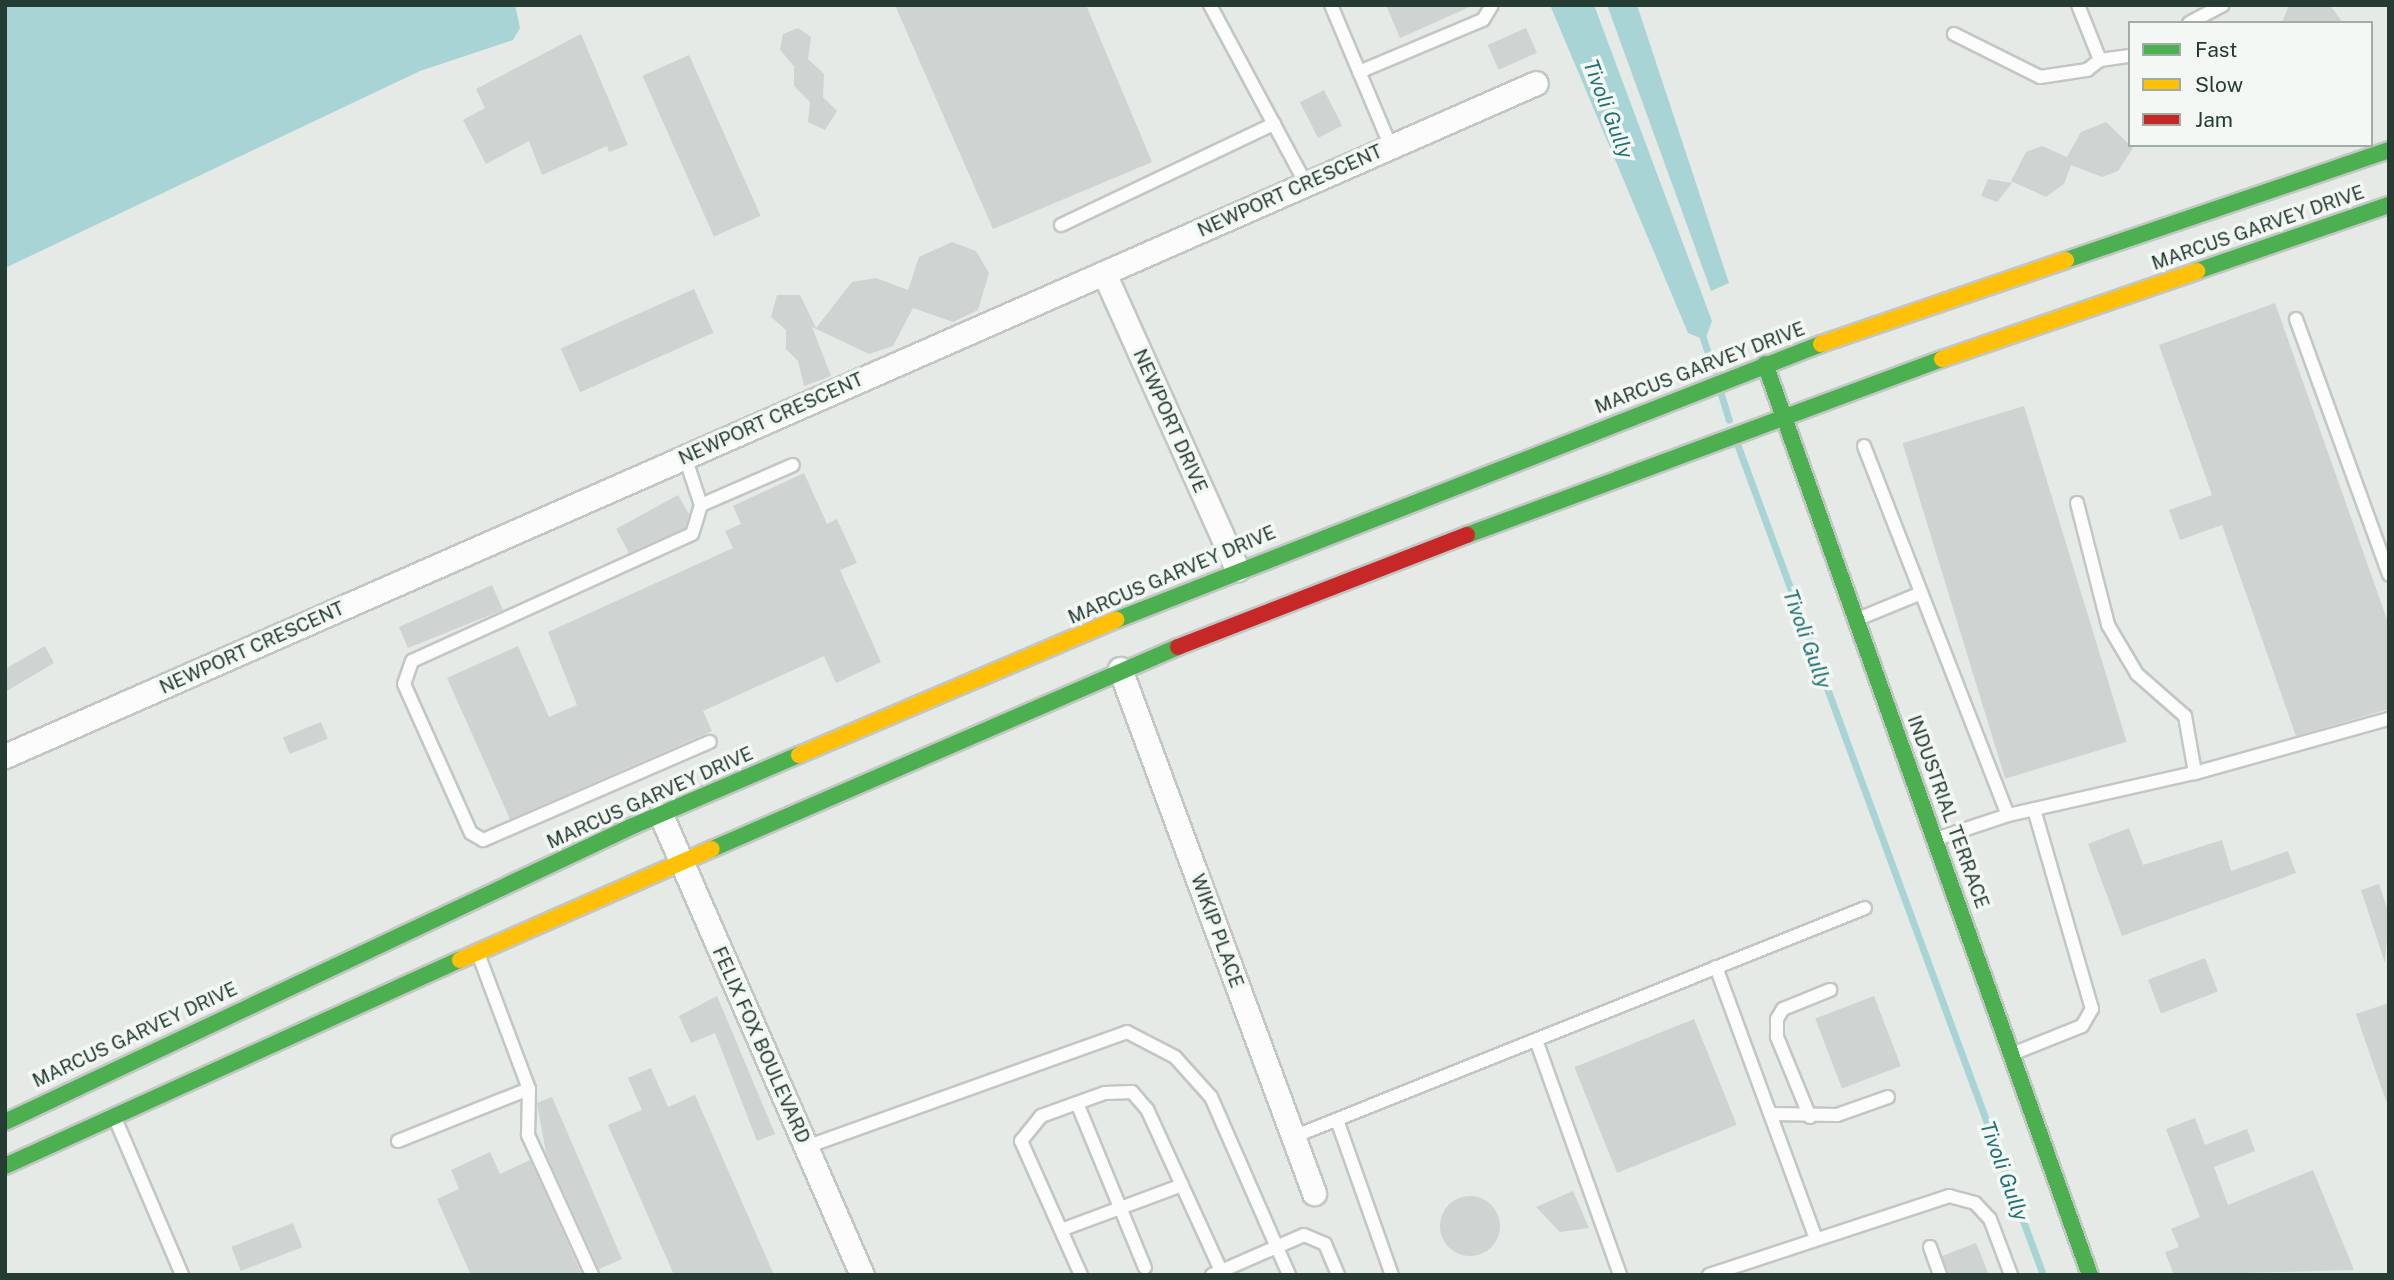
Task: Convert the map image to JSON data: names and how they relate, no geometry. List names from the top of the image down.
{
  "streets": {
    "main road": ["MARCUS GARVEY DRIVE", "INDUSTRIAL TERRACE"],
    "street": [
      "NEWPORT CRESCENT",
      "NEWPORT DRIVE",
      "WIKIP PLACE",
      "FELIX FOX BOULEVARD"
    ]
  },
  "crossings": [
    ["NEWPORT CRESCENT", "NEWPORT DRIVE"],
    ["MARCUS GARVEY DRIVE", "NEWPORT DRIVE"],
    ["MARCUS GARVEY DRIVE", "INDUSTRIAL TERRACE"],
    ["MARCUS GARVEY DRIVE", "WIKIP PLACE"],
    ["MARCUS GARVEY DRIVE", "FELIX FOX BOULEVARD"]
  ],
  "water": ["Tivoli Gully"],
  "legend": ["Fast", "Slow", "Jam"]
}
